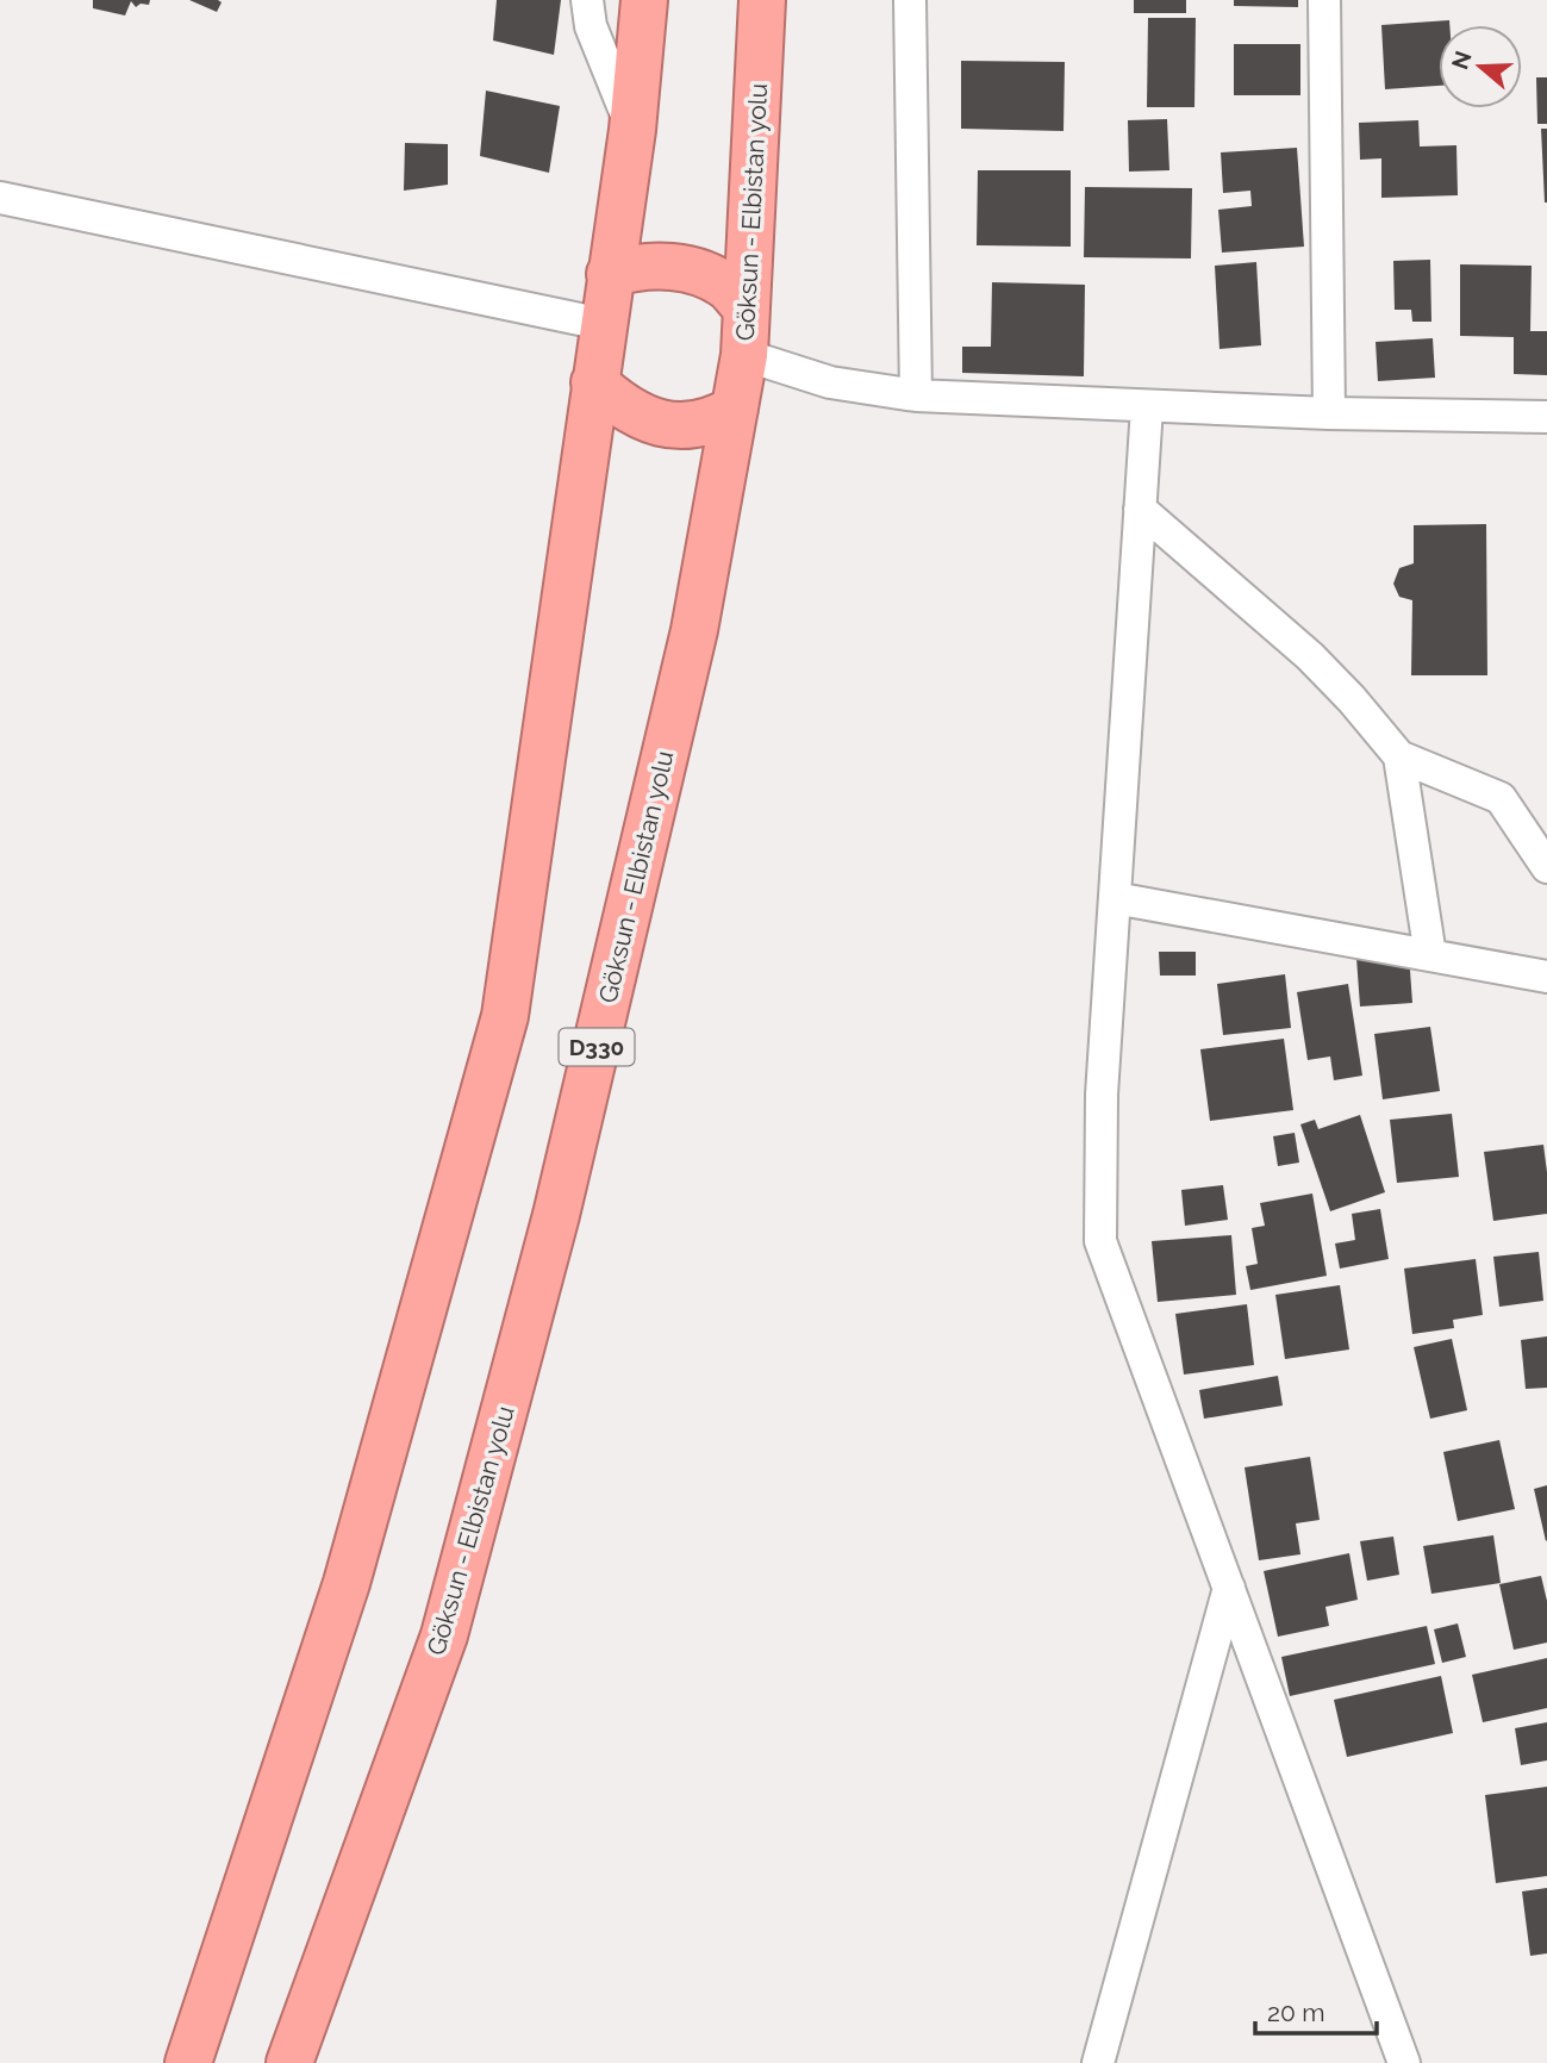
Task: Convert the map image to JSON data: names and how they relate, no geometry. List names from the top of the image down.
{
  "streets": {
    "highway": ["Göksun - Elbistan yolu", "D330"]
  },
  "scale_bar": "20 m",
  "north": "left"
}
